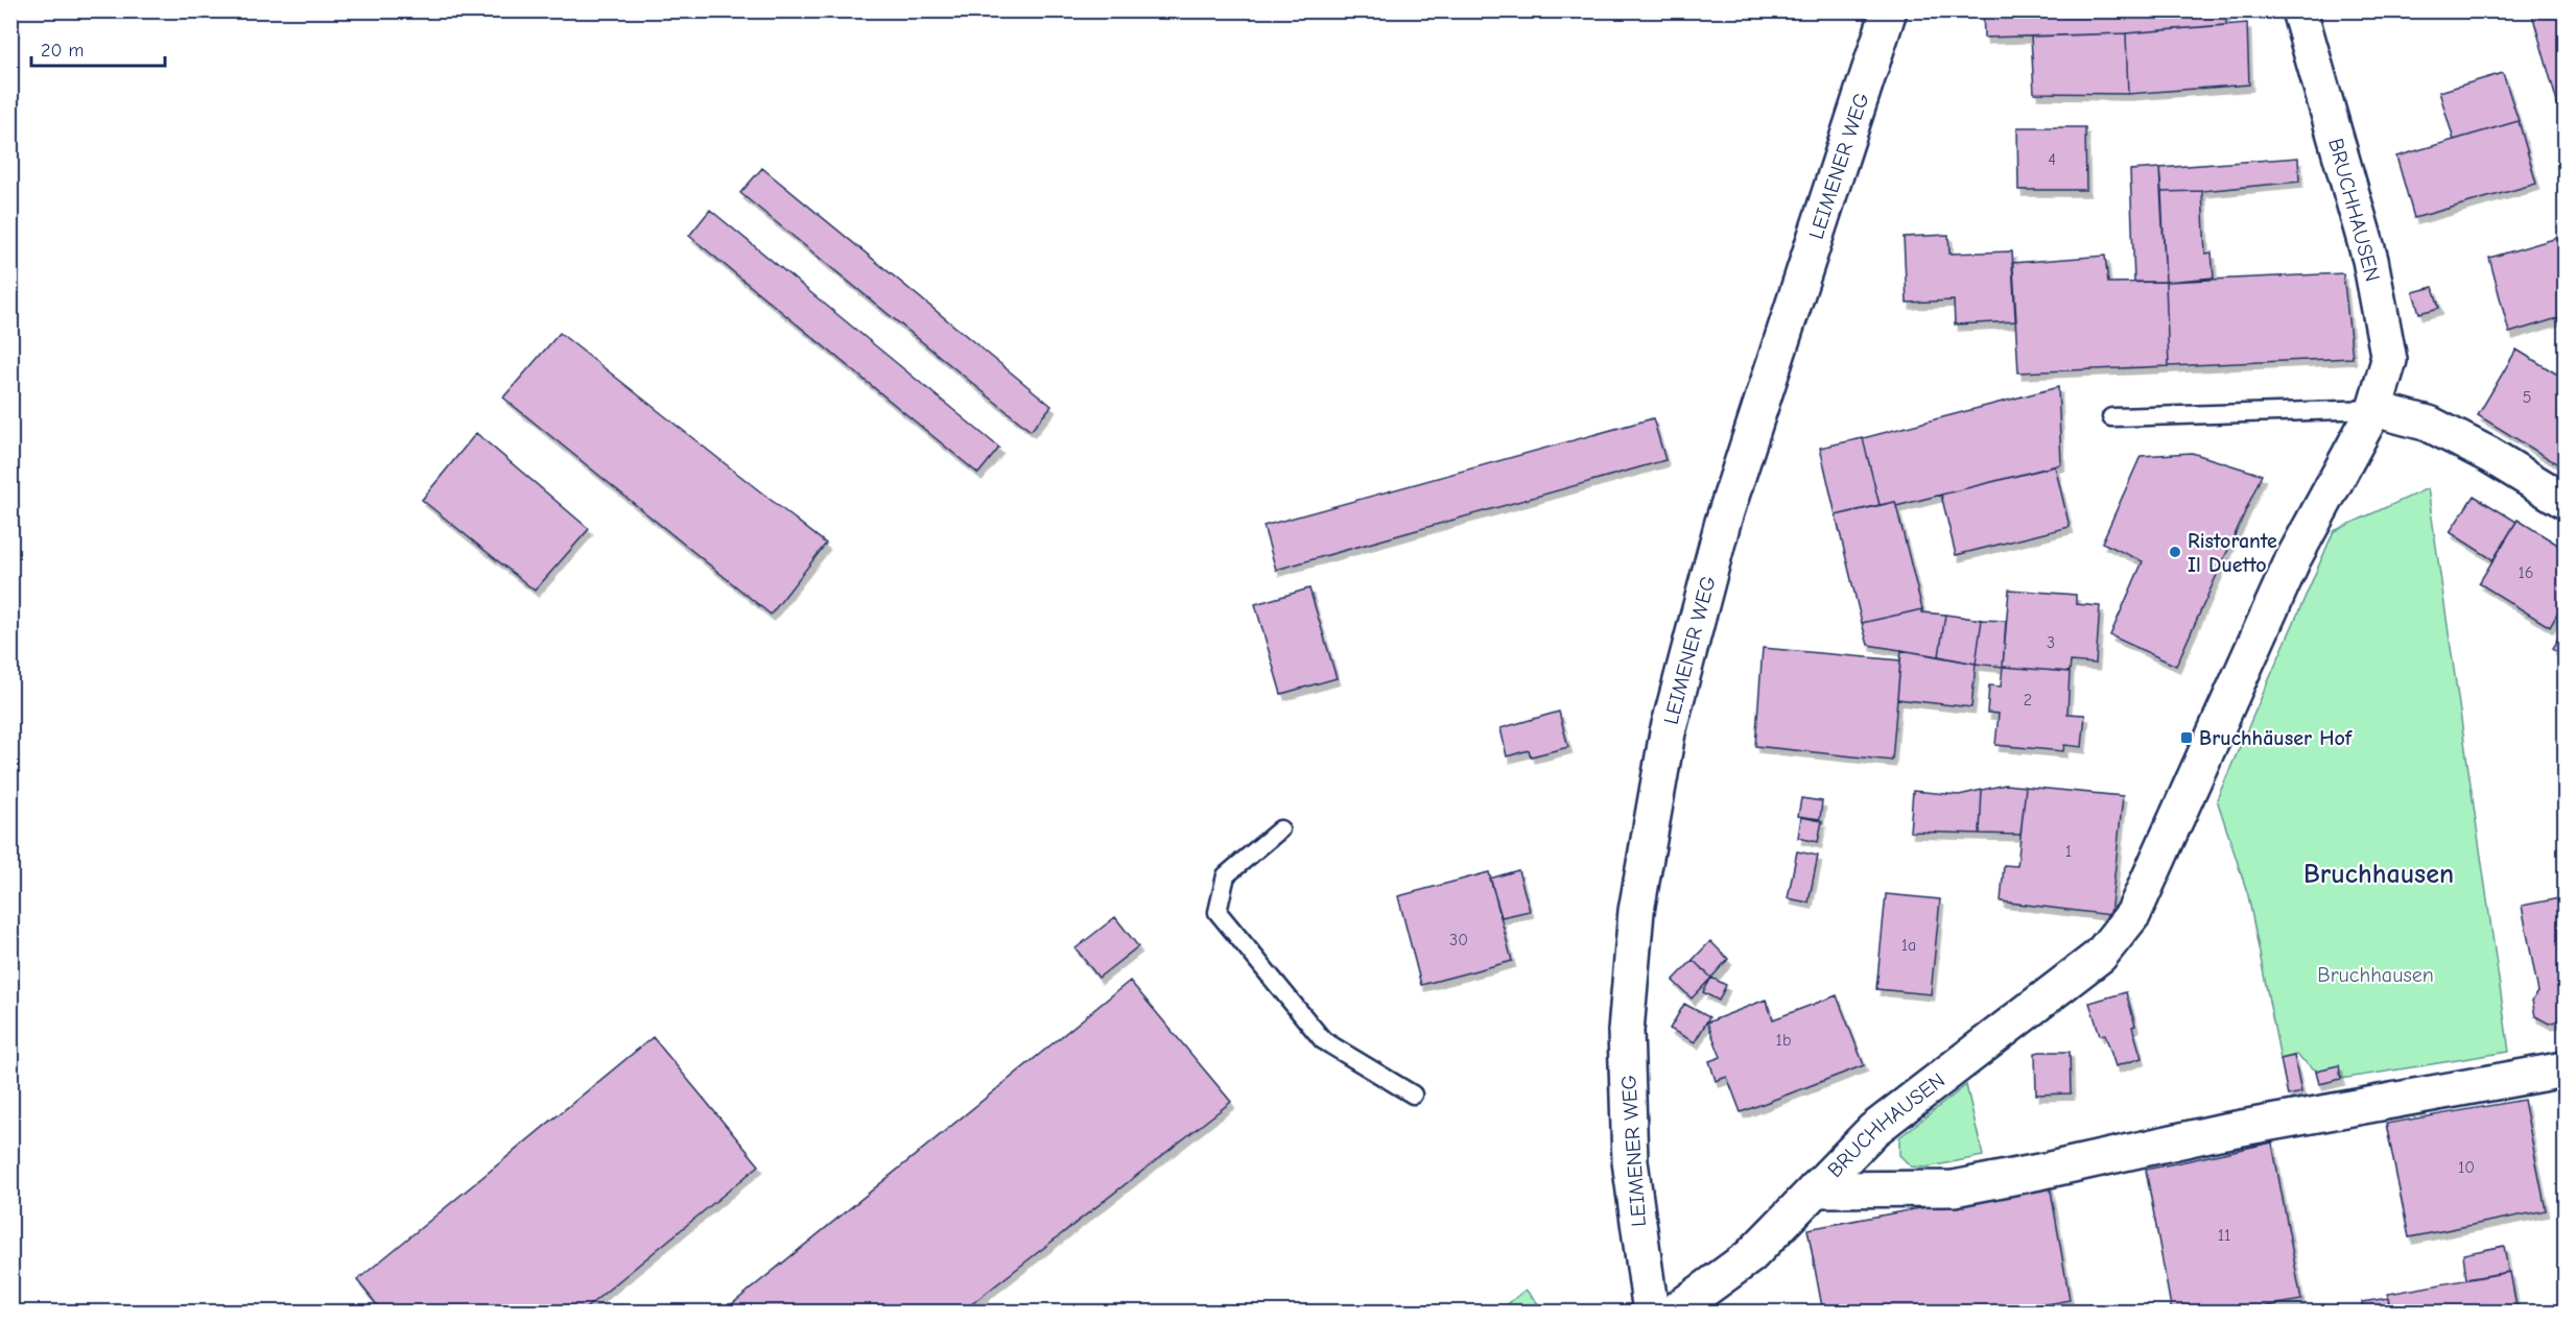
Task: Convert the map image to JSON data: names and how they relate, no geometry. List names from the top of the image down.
{
  "streets": {
    "street": ["LEIMENER WEG", "BRUCHHAUSEN"]
  },
  "districts": ["Bruchhausen"],
  "parks": ["Bruchhausen"],
  "places": {
    "other": ["Ristorante Il Duetto"],
    "transit": ["Bruchhäuser Hof"]
  },
  "house_numbers": [
    "4",
    "5",
    "16",
    "3",
    "2",
    "1",
    "30",
    "1a",
    "1b",
    "10",
    "11"
  ],
  "scale_bar": "20 m"
}
